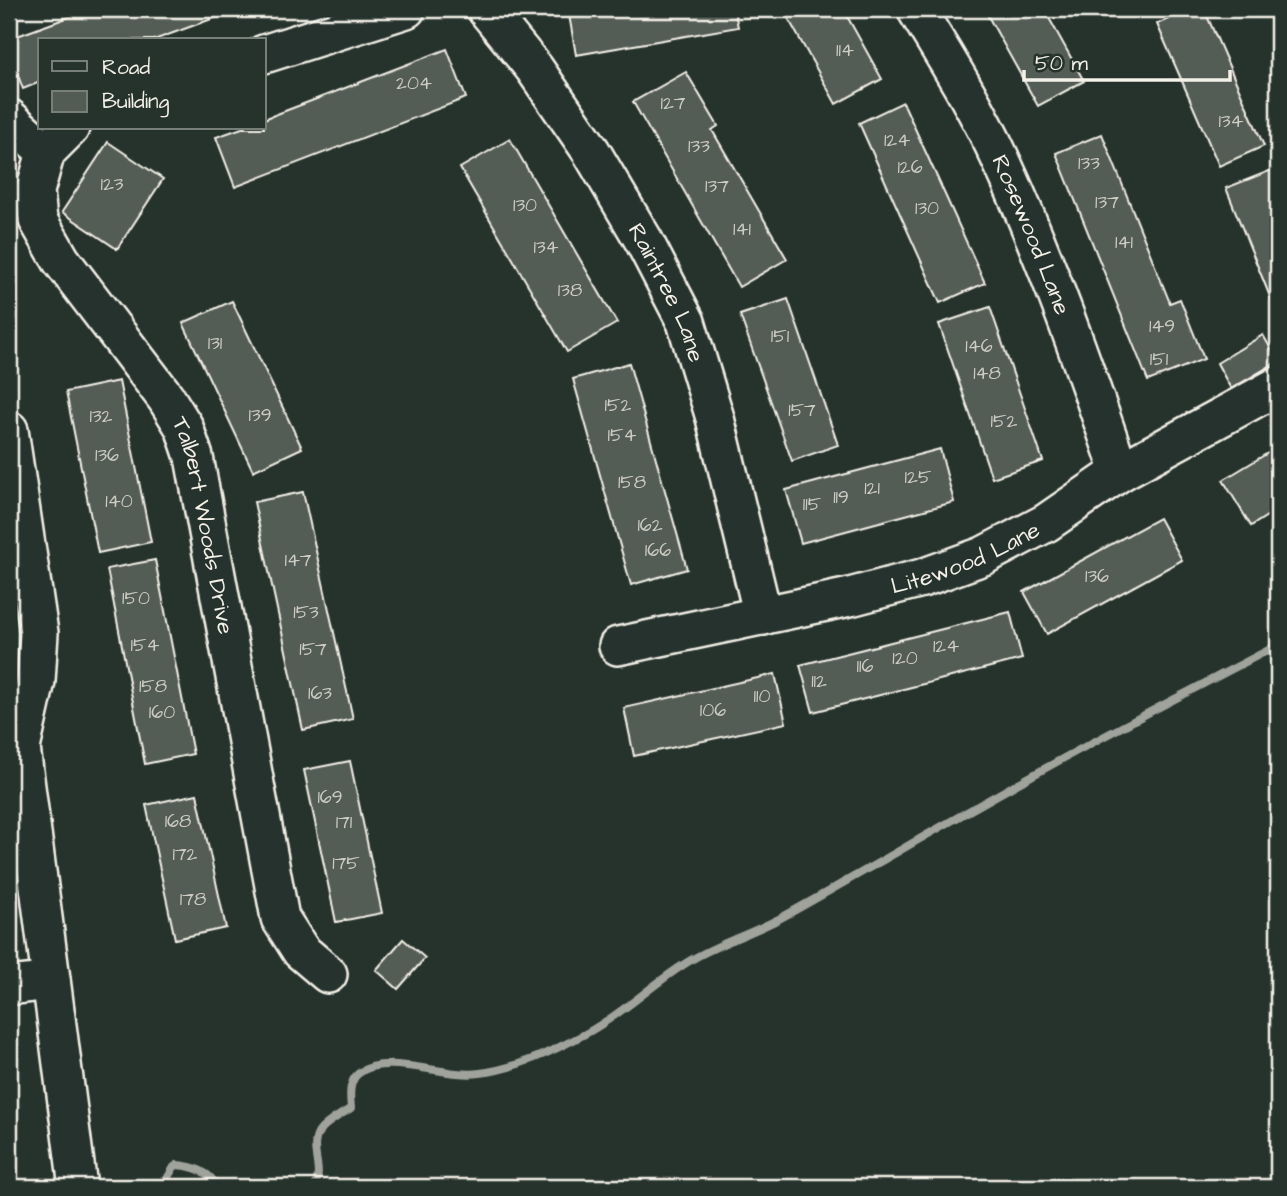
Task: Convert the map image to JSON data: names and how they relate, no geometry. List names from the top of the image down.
{
  "streets": {
    "street": [
      "Rosewood Lane",
      "Raintree Lane",
      "Talbert Woods Drive",
      "Litewood Lane"
    ]
  },
  "crossings": [
    ["Rosewood Lane", "Litewood Lane"],
    ["Raintree Lane", "Litewood Lane"]
  ],
  "house_numbers": [
    "114",
    "204",
    "127",
    "134",
    "124",
    "133",
    "133",
    "126",
    "123",
    "137",
    "137",
    "130",
    "130",
    "141",
    "141",
    "134",
    "138",
    "149",
    "151",
    "131",
    "146",
    "151",
    "148",
    "152",
    "157",
    "139",
    "132",
    "152",
    "154",
    "136",
    "125",
    "158",
    "121",
    "119",
    "140",
    "115",
    "162",
    "166",
    "147",
    "136",
    "150",
    "153",
    "154",
    "124",
    "157",
    "120",
    "116",
    "112",
    "158",
    "163",
    "110",
    "106",
    "160",
    "169",
    "168",
    "171",
    "172",
    "175",
    "178"
  ],
  "legend": ["Road", "Building"],
  "scale_bar": "50 m"
}
